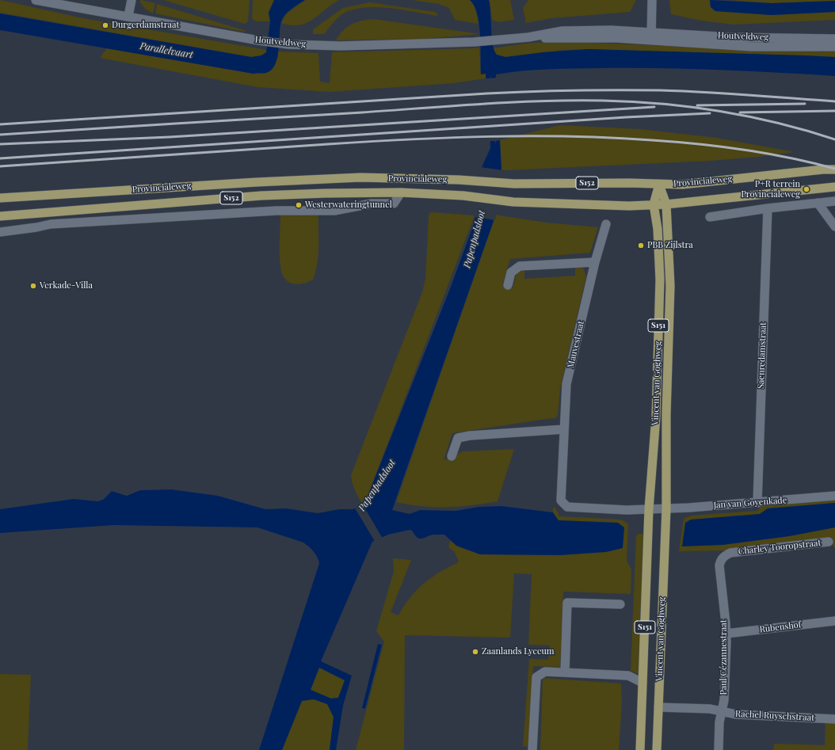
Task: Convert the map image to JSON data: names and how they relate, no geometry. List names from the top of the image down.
{
  "streets": {
    "main road": [
      "Provincialeweg",
      "S152",
      "S151",
      "Vincent van Goghweg"
    ],
    "street": [
      "Houtveldweg",
      "Mauvestraat",
      "Saenredamstraat",
      "Jan van Goyenkade",
      "Charley Tooropstraat",
      "Rubenshof",
      "Paul Cézannestraat",
      "Rachel Ruyschstraat"
    ]
  },
  "crossings": [
    ["Provincialeweg", "Vincent van Goghweg"],
    ["Mauvestraat", "Vincent van Goghweg"],
    ["Saenredamstraat", "Jan van Goyenkade"],
    ["Vincent van Goghweg", "Jan van Goyenkade"],
    ["Vincent van Goghweg", "Rachel Ruyschstraat"],
    ["Charley Tooropstraat", "Paul Cézannestraat"],
    ["Rubenshof", "Paul Cézannestraat"],
    ["Paul Cézannestraat", "Rachel Ruyschstraat"]
  ],
  "water": ["Parallelvaart", "Papenpadsloot"],
  "places": [
    "Durgerdamstraat",
    "P+R terrein Provincialeweg",
    "Westerwateringtunnel",
    "PBB Zijlstra",
    "Verkade-Villa",
    "Zaanlands Lyceum"
  ]
}
